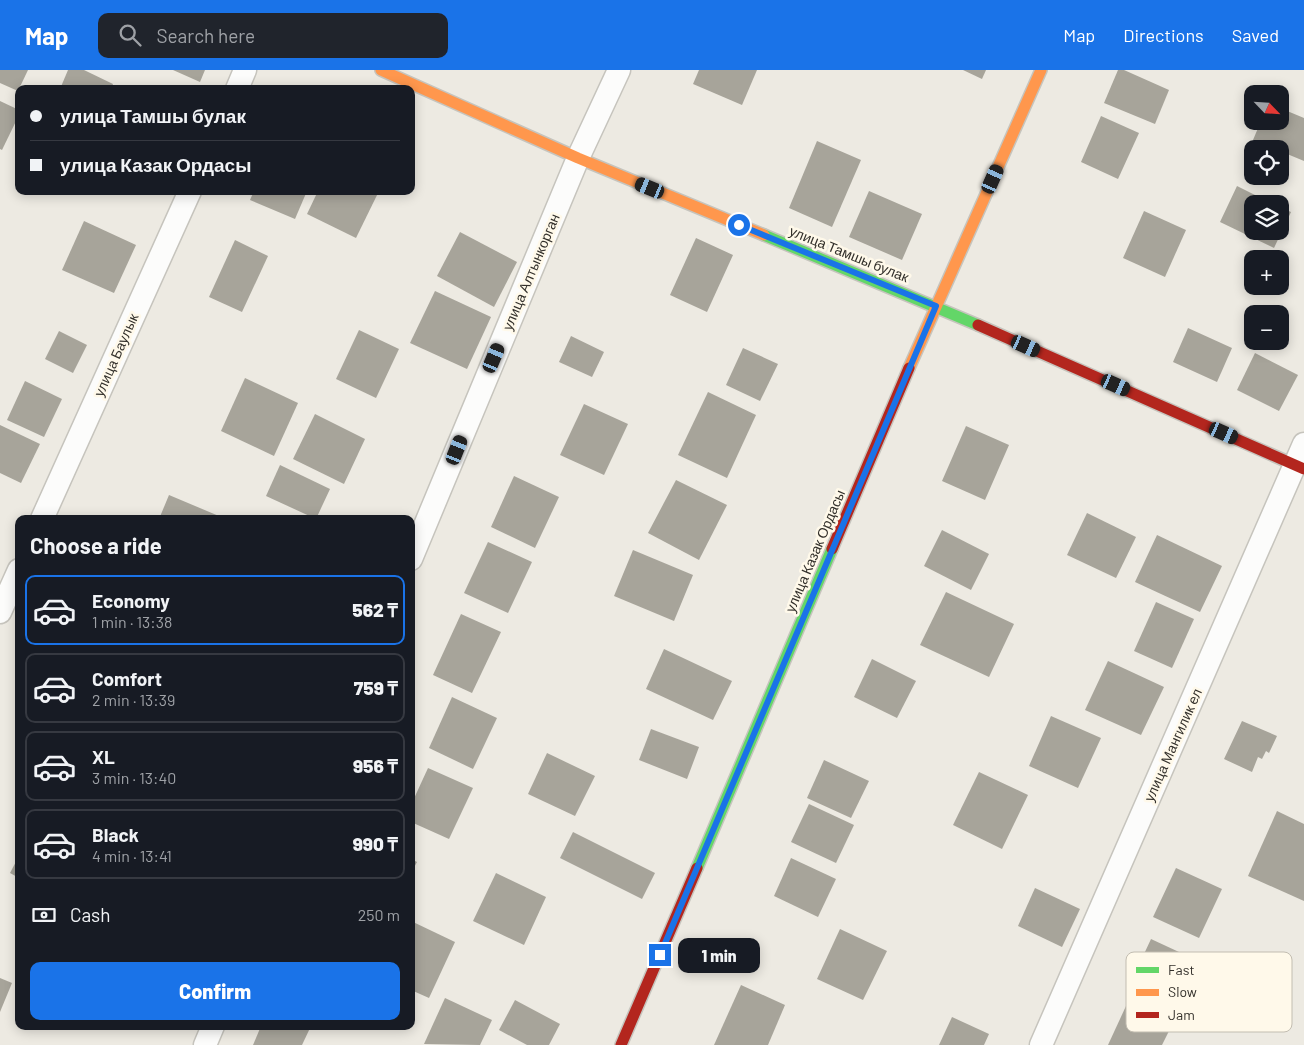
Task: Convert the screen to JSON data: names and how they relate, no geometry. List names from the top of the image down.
{
  "streets": {
    "street": [
      "улица Тамшы булак",
      "улица Алтынкорган",
      "улица Баулык",
      "улица Казак Ордасы",
      "улица Мангилик ел"
    ]
  },
  "crossings": [
    ["улица Тамшы булак", "улица Алтынкорган"],
    ["улица Тамшы булак", "улица Казак Ордасы"],
    ["улица Тамшы булак", "улица Мангилик ел"]
  ],
  "legend": ["Fast", "Slow", "Jam"],
  "north": "bottom right",
  "page": {
    "header": "Map",
    "search": "Search here",
    "nav": ["Map", "Directions", "Saved"],
    "map_buttons": ["+", "−"],
    "banner": ["улица Тамшы булак", "улица Казак Ордасы"],
    "heading": "Choose a ride",
    "list": [
      {
        "name": "Economy",
        "note": "1 min · 13:38",
        "value": "562 ₸"
      },
      {
        "name": "Comfort",
        "note": "2 min · 13:39",
        "value": "759 ₸"
      },
      {
        "name": "XL",
        "note": "3 min · 13:40",
        "value": "956 ₸"
      },
      {
        "name": "Black",
        "note": "4 min · 13:41",
        "value": "990 ₸"
      }
    ],
    "pay": ["Cash", "250 m"],
    "bubble": "1 min",
    "buttons": "Confirm"
  }
}
